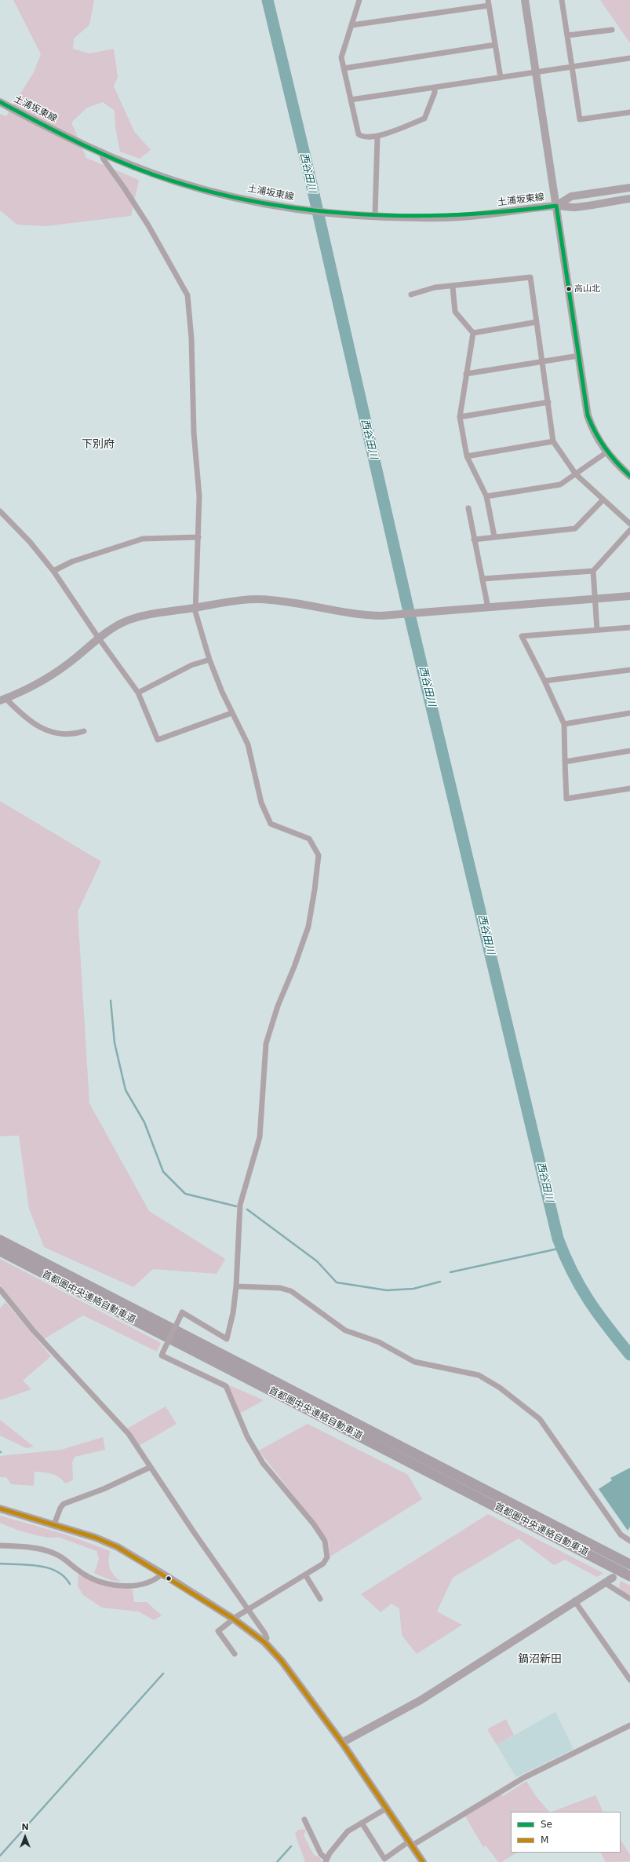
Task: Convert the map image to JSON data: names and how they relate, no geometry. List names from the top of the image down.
{
  "streets": {
    "highway": ["首都圏中央連絡自動車道"],
    "street": ["土浦坂東線"]
  },
  "districts": ["下別府", "鍋沼新田"],
  "water": ["西谷田川"],
  "places": ["高山北"],
  "lines": ["transit line Se", "transit line M"],
  "legend": ["Se", "M"],
  "north": "top"
}
